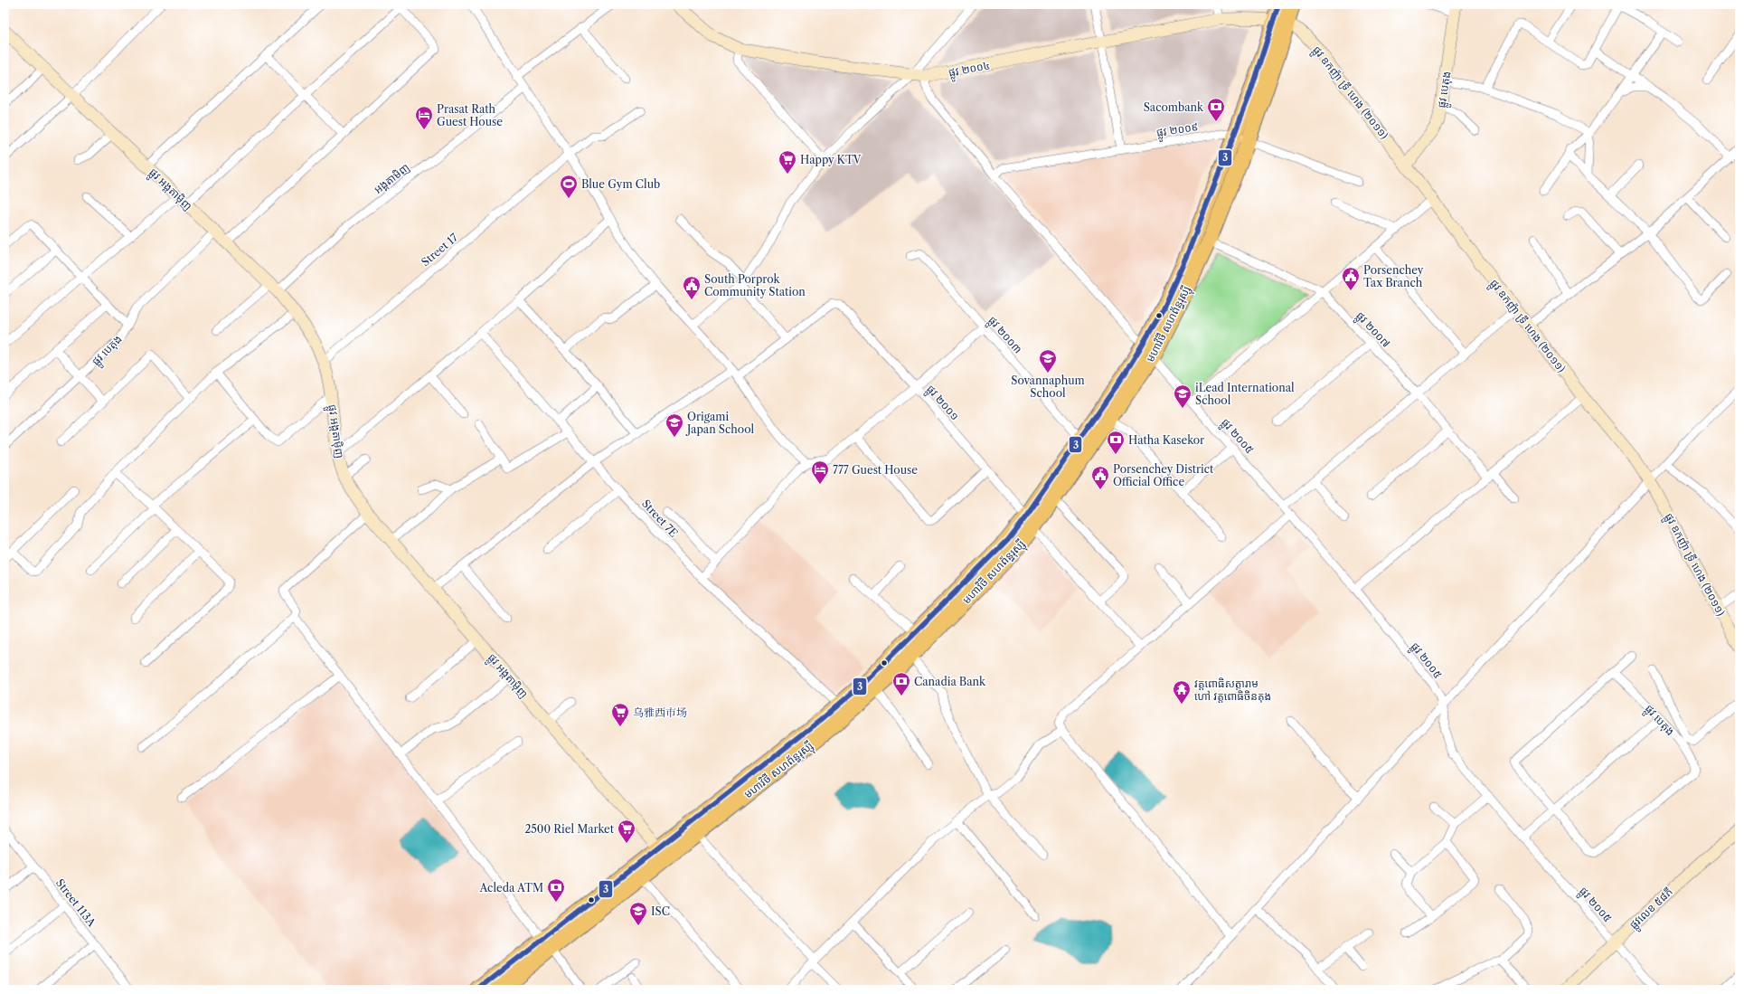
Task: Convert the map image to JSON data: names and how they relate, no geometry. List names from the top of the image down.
{
  "streets": {
    "highway": ["មហាវិថី សហព័ន្ធរុស្ស៊ី"],
    "street": [
      "ផ្លូវ ២០០៤",
      "ផ្លូវ បេតុង",
      "ផ្លូវ ឧកញ៉ា ទ្រី ហេង (២០១១)",
      "ផ្លូវ ២០០៩",
      "អង្គតាមិញ",
      "ផ្លូវ អង្តតាម៉ិញ",
      "Street 17",
      "ផ្លូវ ២០០៧",
      "ផ្លូវ ២០០៣",
      "ផ្លូវ ២០០១",
      "ផ្លូវ ២០០៥",
      "Street 7E",
      "Street 113A",
      "ផ្លូវលេខ ៥៨ភី"
    ]
  },
  "crossings": [
    ["ផ្លូវ ២០០៤", "ផ្លូវ ឧកញ៉ា ទ្រី ហេង (២០១១)"],
    ["ផ្លូវ ២០០៤", "មហាវិថី សហព័ន្ធរុស្ស៊ី"],
    ["ផ្លូវ បេតុង", "ផ្លូវ ឧកញ៉ា ទ្រី ហេង (២០១១)"],
    ["ផ្លូវ បេតុង", "ផ្លូវ អង្តតាម៉ិញ"],
    ["ផ្លូវ ឧកញ៉ា ទ្រី ហេង (២០១១)", "មហាវិថី សហព័ន្ធរុស្ស៊ី"],
    ["ផ្លូវ ២០០៩", "មហាវិថី សហព័ន្ធរុស្ស៊ី"],
    ["អង្គតាមិញ", "ផ្លូវ អង្តតាម៉ិញ"],
    ["ផ្លូវ អង្តតាម៉ិញ", "Street 17"],
    ["ផ្លូវ អង្តតាម៉ិញ", "មហាវិថី សហព័ន្ធរុស្ស៊ី"],
    ["មហាវិថី សហព័ន្ធរុស្ស៊ី", "ផ្លូវ ២០០៧"],
    ["មហាវិថី សហព័ន្ធរុស្ស៊ី", "ផ្លូវ ២០០៣"],
    ["មហាវិថី សហព័ន្ធរុស្ស៊ី", "ផ្លូវ ២០០១"],
    ["មហាវិថី សហព័ន្ធរុស្ស៊ី", "ផ្លូវ ២០០៥"],
    ["មហាវិថី សហព័ន្ធរុស្ស៊ី", "Street 7E"],
    ["ផ្លូវ ២០០៥", "ផ្លូវលេខ ៥៨ភី"]
  ],
  "places": {
    "bank": [
      "Sacombank",
      "Hatha Kasekor",
      "Canadia Bank",
      "Acleda ATM"
    ],
    "hotel": ["Prasat Rath Guest House", "777 Guest House"],
    "supermarket": ["Happy KTV", "乌雅西市场", "2500 Riel Market"],
    "sports": ["Blue Gym Club"],
    "public building": ["Porsenchey Tax Branch", "South Porprok Community Station", "Porsenchey District Official Office"],
    "school or university": [
      "Sovannaphum School",
      "iLead International School",
      "Origami Japan School",
      "ISC"
    ],
    "temple": ["វត្តពោធិសត្តារាម ហៅ វត្តពោធិចិនតុង"]
  },
  "lines": ["transit line 3"]
}
